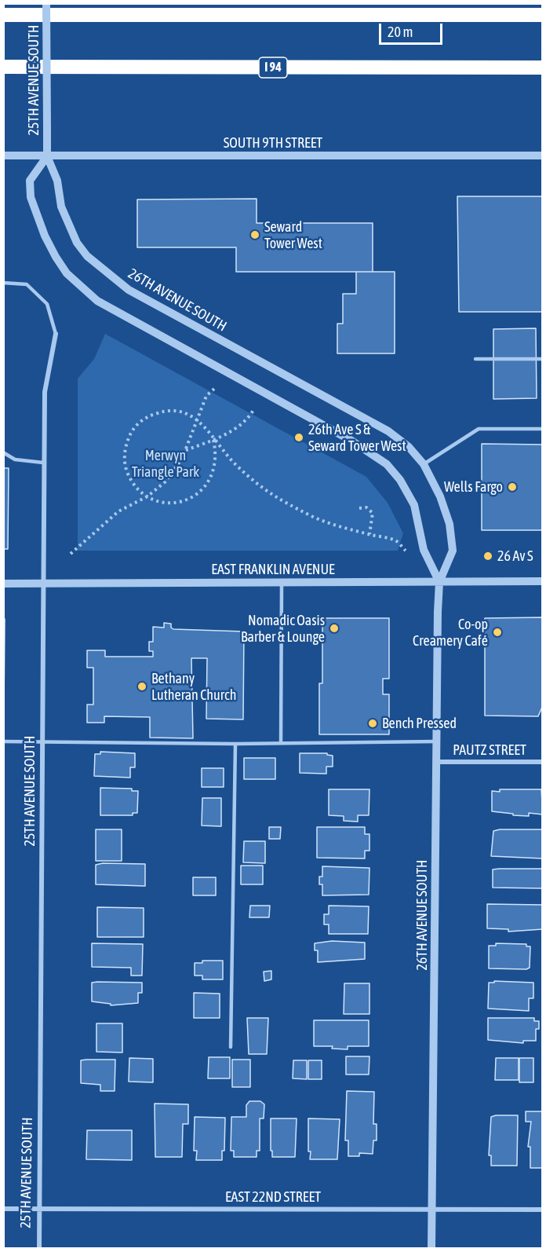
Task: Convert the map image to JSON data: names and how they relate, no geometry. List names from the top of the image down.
{
  "streets": {
    "highway": ["I 94"],
    "street": [
      "25TH AVENUE SOUTH",
      "SOUTH 9TH STREET",
      "26TH AVENUE SOUTH",
      "EAST FRANKLIN AVENUE",
      "PAUTZ STREET",
      "EAST 22ND STREET"
    ]
  },
  "crossings": [
    ["25TH AVENUE SOUTH", "SOUTH 9TH STREET"],
    ["25TH AVENUE SOUTH", "26TH AVENUE SOUTH"],
    ["25TH AVENUE SOUTH", "EAST FRANKLIN AVENUE"],
    ["25TH AVENUE SOUTH", "EAST 22ND STREET"],
    ["SOUTH 9TH STREET", "26TH AVENUE SOUTH"],
    ["26TH AVENUE SOUTH", "EAST FRANKLIN AVENUE"],
    ["26TH AVENUE SOUTH", "PAUTZ STREET"],
    ["26TH AVENUE SOUTH", "EAST 22ND STREET"]
  ],
  "parks": ["Merwyn Triangle Park"],
  "places": [
    "Seward Tower West",
    "26th Ave S & Seward Tower West",
    "Wells Fargo",
    "26 Av S",
    "Nomadic Oasis Barber & Lounge",
    "Co-op Creamery Café",
    "Bethany Lutheran Church",
    "Bench Pressed"
  ],
  "scale_bar": "20 m"
}
